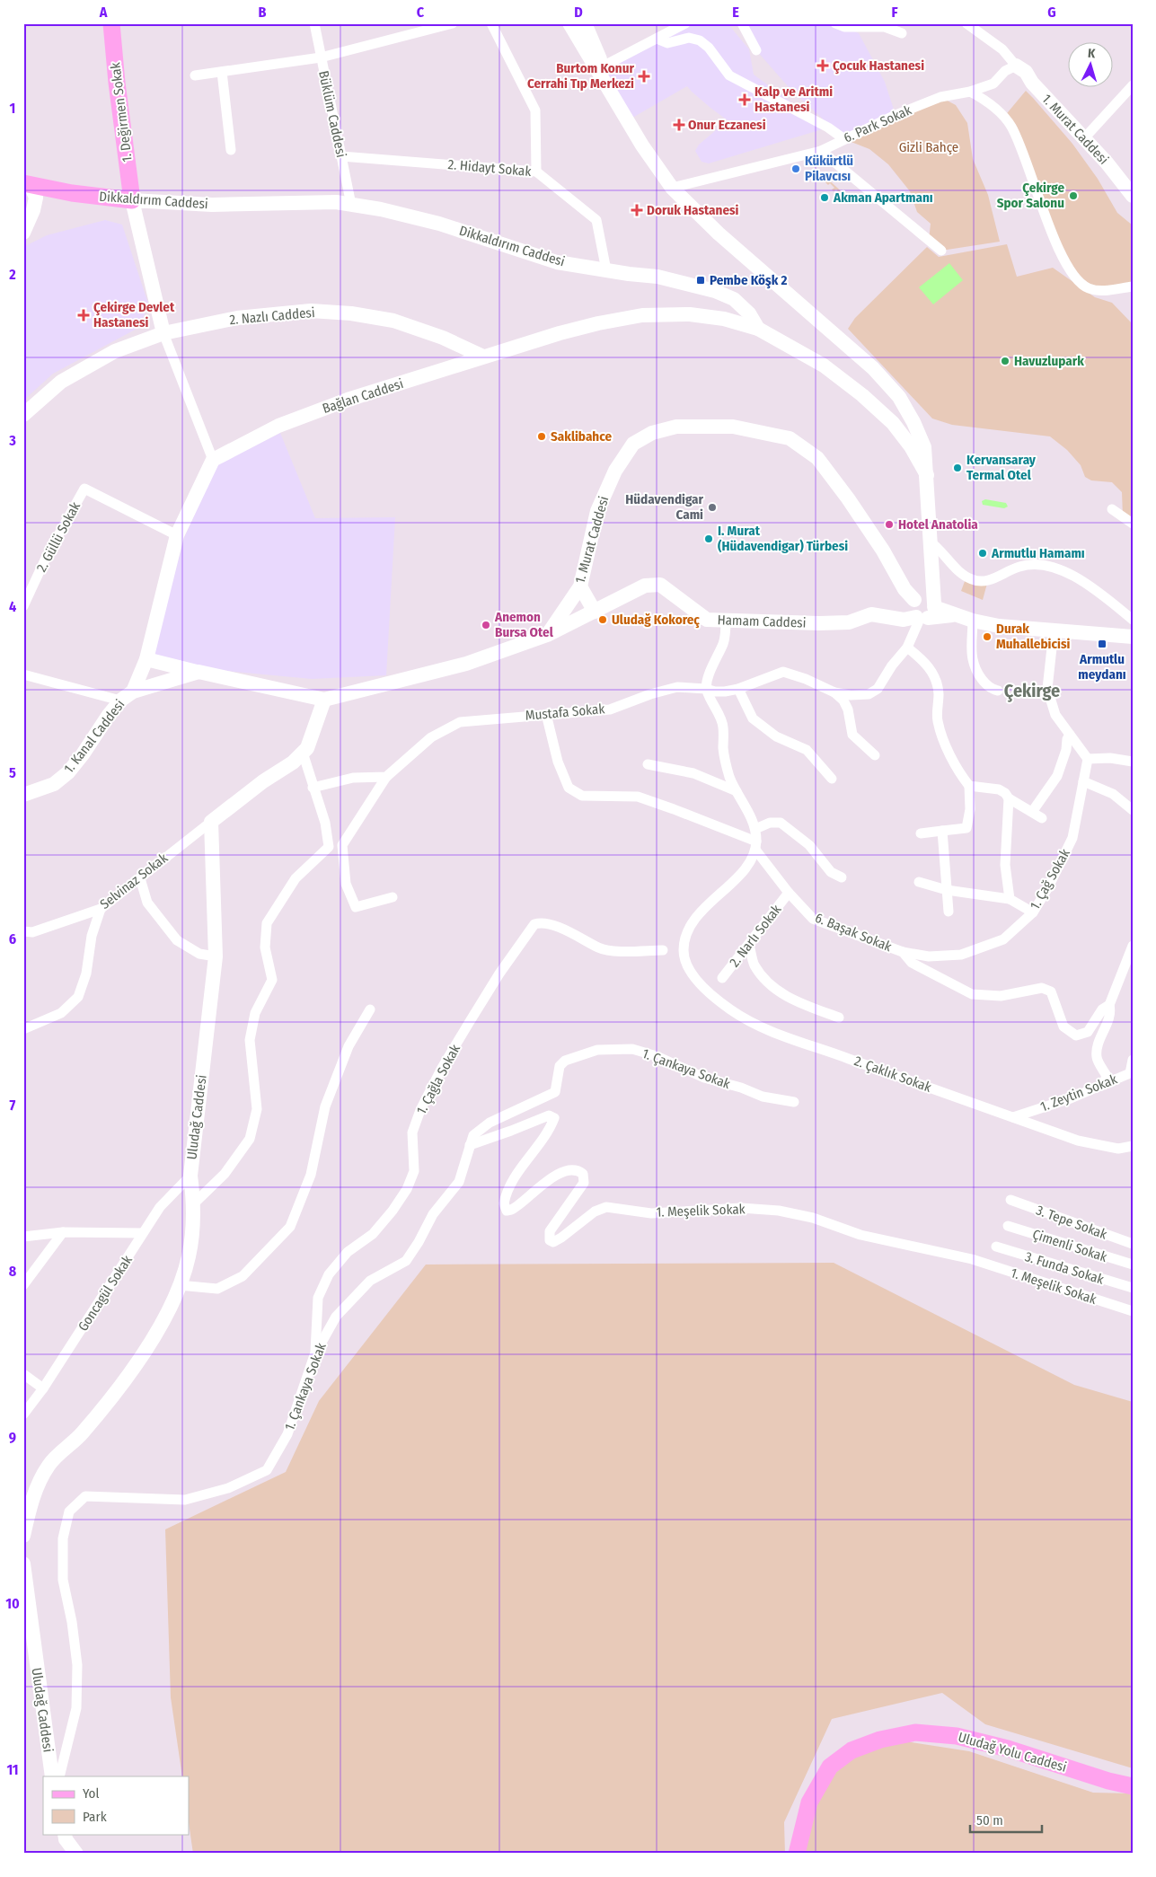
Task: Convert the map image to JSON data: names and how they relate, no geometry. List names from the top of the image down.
{
  "streets": {
    "main road": [
      "1. Değirmen Sokak",
      "1. Murat Caddesi",
      "Dikkaldırım Caddesi",
      "2. Nazlı Caddesi",
      "Bağlan Caddesi",
      "Hamam Caddesi",
      "1. Kanal Caddesi",
      "Uludağ Caddesi",
      "Uludağ Yolu Caddesi"
    ],
    "street": [
      "Büklüm Caddesi",
      "6. Park Sokak",
      "2. Hidayt Sokak",
      "2. Güllü Sokak",
      "Mustafa Sokak",
      "1. Çağ Sokak",
      "Selvinaz Sokak",
      "6. Başak Sokak",
      "2. Narlı Sokak",
      "1. Çankaya Sokak",
      "2. Çaklık Sokak",
      "1. Çağla Sokak",
      "1. Zeytin Sokak",
      "1. Meşelik Sokak",
      "3. Tepe Sokak",
      "Çimenli Sokak",
      "3. Funda Sokak",
      "Goncagül Sokak"
    ]
  },
  "crossings": [
    ["1. Değirmen Sokak", "Dikkaldırım Caddesi"],
    ["Büklüm Caddesi", "2. Hidayt Sokak"],
    ["Büklüm Caddesi", "Dikkaldırım Caddesi"],
    ["6. Park Sokak", "1. Murat Caddesi"],
    ["1. Murat Caddesi", "Hamam Caddesi"],
    ["1. Murat Caddesi", "Mustafa Sokak"],
    ["2. Hidayt Sokak", "Dikkaldırım Caddesi"],
    ["Dikkaldırım Caddesi", "Bağlan Caddesi"],
    ["2. Nazlı Caddesi", "Bağlan Caddesi"],
    ["Hamam Caddesi", "Mustafa Sokak"],
    ["1. Çağ Sokak", "6. Başak Sokak"],
    ["Selvinaz Sokak", "Uludağ Caddesi"],
    ["6. Başak Sokak", "2. Narlı Sokak"],
    ["6. Başak Sokak", "2. Çaklık Sokak"],
    ["1. Çankaya Sokak", "1. Çağla Sokak"],
    ["1. Çankaya Sokak", "1. Meşelik Sokak"],
    ["2. Çaklık Sokak", "1. Zeytin Sokak"],
    ["Uludağ Caddesi", "Goncagül Sokak"]
  ],
  "districts": ["Çekirge"],
  "parks": ["Gizli Bahçe"],
  "places": {
    "health": [
      "Çocuk Hastanesi",
      "Burtom Konur Cerrahi Tıp Merkezi",
      "Kalp ve Aritmi Hastanesi",
      "Onur Eczanesi",
      "Doruk Hastanesi",
      "Çekirge Devlet Hastanesi"
    ],
    "other": [
      "Kükürtlü Pilavcısı",
      "Çekirge Spor Salonu",
      "Akman Apartmanı",
      "Havuzlupark",
      "Saklibahce",
      "Kervansaray Termal Otel",
      "Hüdavendigar Cami",
      "Hotel Anatolia",
      "I. Murat (Hüdavendigar) Türbesi",
      "Armutlu Hamamı",
      "Uludağ Kokoreç",
      "Anemon Bursa Otel",
      "Durak Muhallebicisi"
    ],
    "transit": ["Pembe Köşk 2", "Armutlu meydanı"]
  },
  "legend": ["Yol", "Park"],
  "scale_bar": "50 m",
  "north": "top",
  "grid": {
    "columns": [
      "A",
      "B",
      "C",
      "D",
      "E",
      "F",
      "G"
    ],
    "rows": [
      "1",
      "2",
      "3",
      "4",
      "5",
      "6",
      "7",
      "8",
      "9",
      "10",
      "11"
    ]
  }
}
